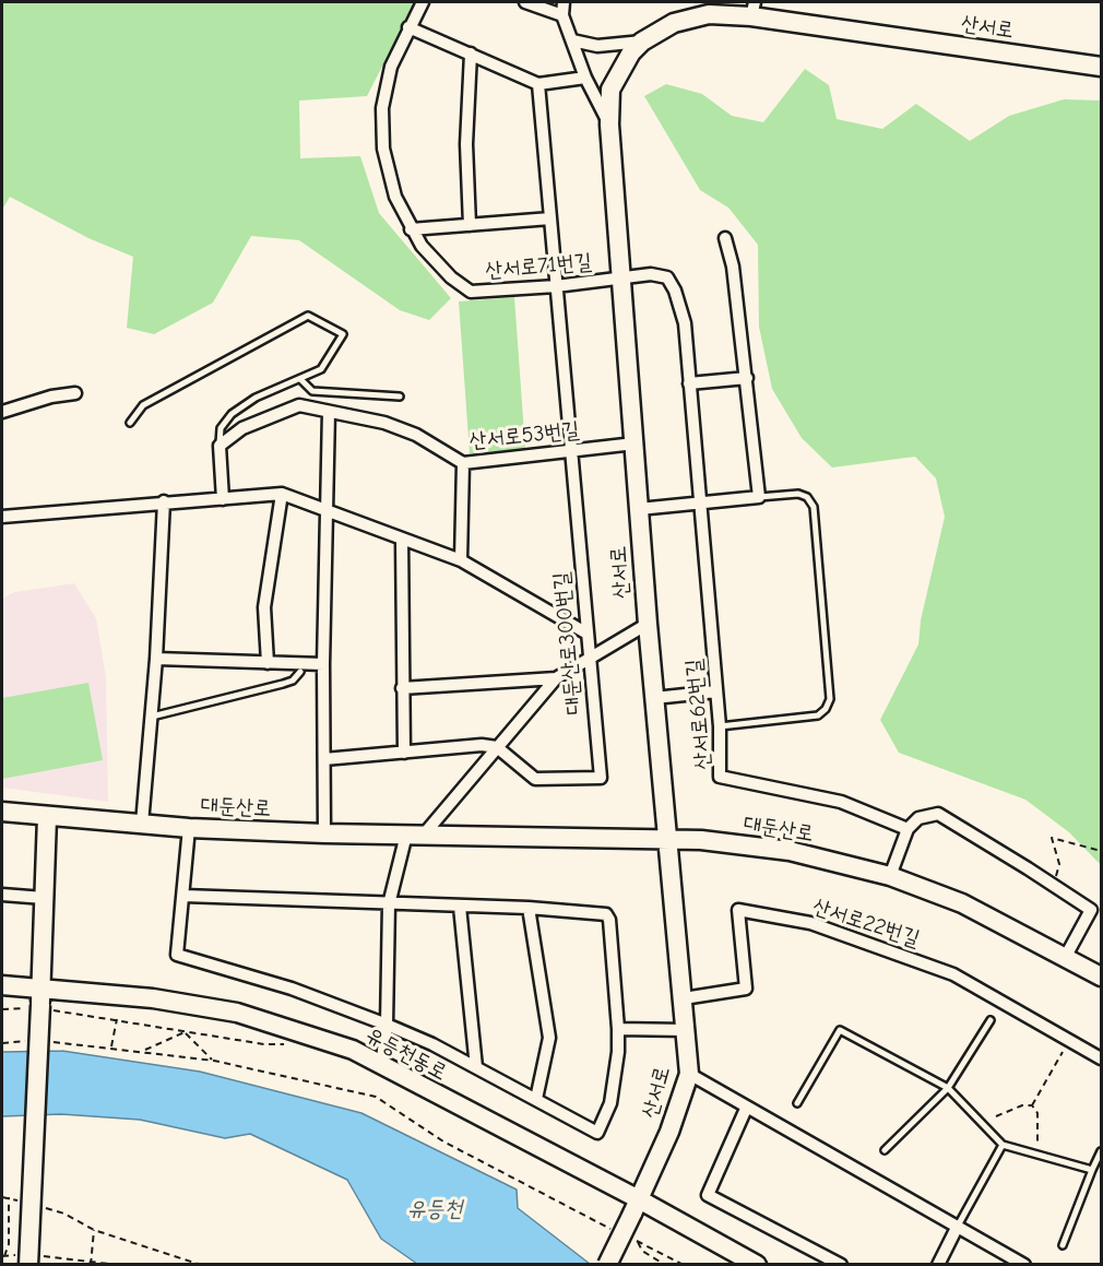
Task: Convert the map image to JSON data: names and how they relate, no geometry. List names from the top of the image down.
{
  "streets": {
    "main road": ["산서로", "대둔산로", "유등천동로"],
    "street": [
      "산서로71번길",
      "산서로53번길",
      "대둔산로300번길",
      "산서로62번길",
      "산서로22번길"
    ]
  },
  "crossings": [
    ["산서로", "산서로71번길"],
    ["산서로", "산서로53번길"],
    ["산서로", "산서로62번길"],
    ["산서로", "대둔산로"],
    ["산서로", "산서로22번길"],
    ["산서로", "유등천동로"],
    ["산서로71번길", "대둔산로300번길"],
    ["산서로71번길", "산서로62번길"],
    ["산서로53번길", "대둔산로300번길"]
  ],
  "water": ["유등천"]
}
